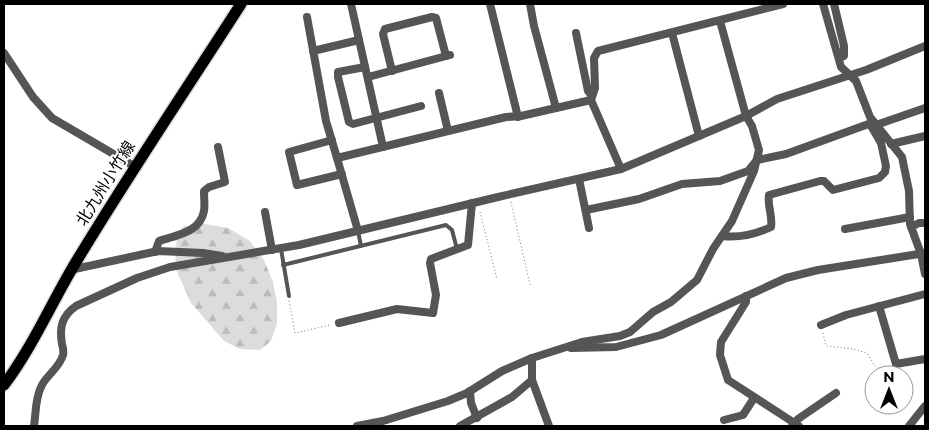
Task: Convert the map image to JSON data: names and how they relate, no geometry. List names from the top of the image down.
{
  "streets": {
    "main road": ["北九州小竹線"]
  },
  "north": "top"
}
